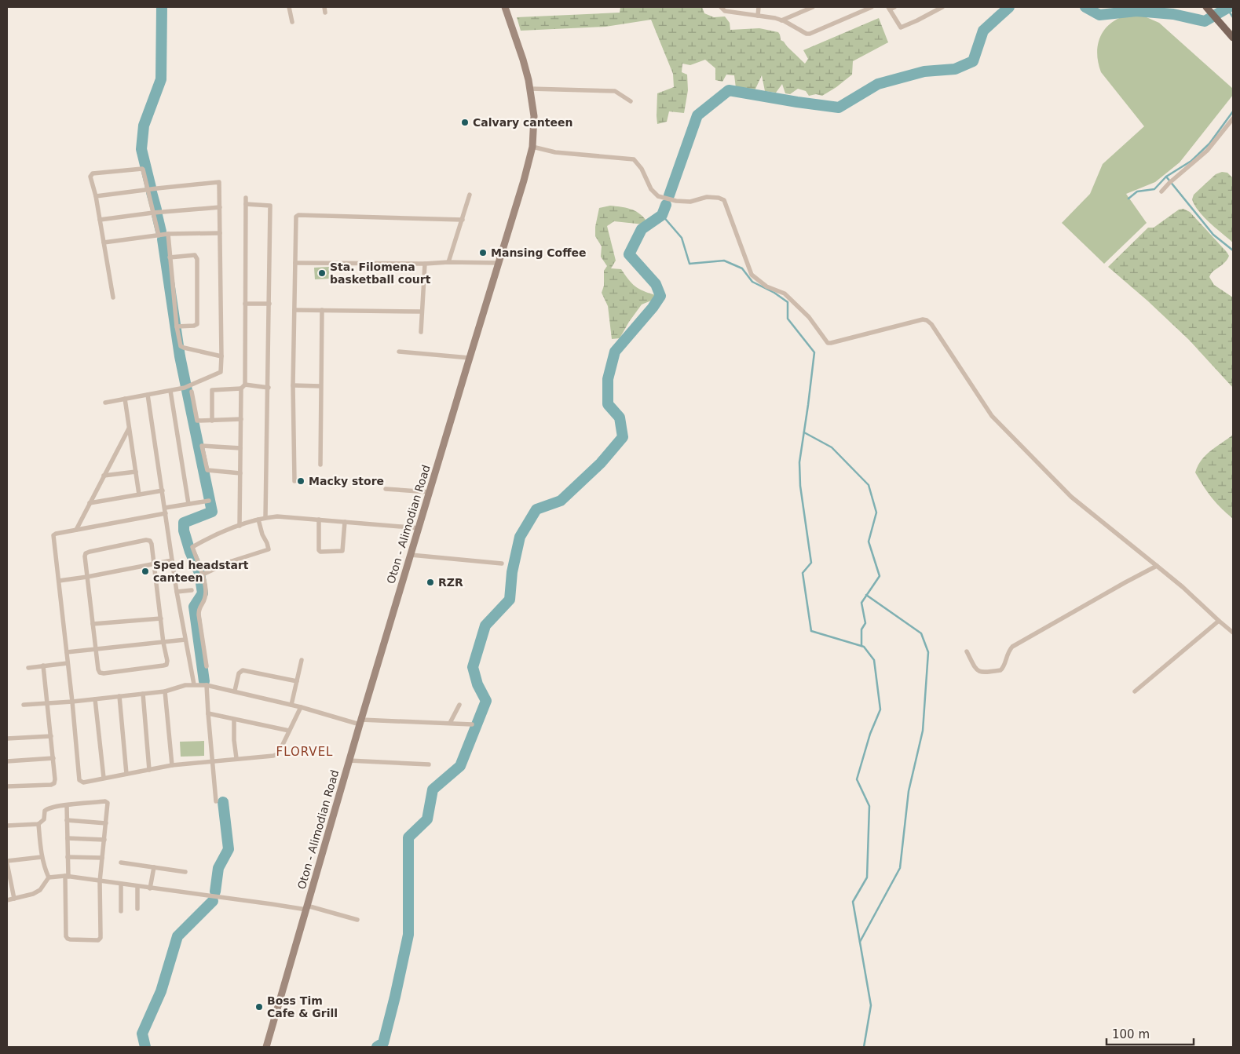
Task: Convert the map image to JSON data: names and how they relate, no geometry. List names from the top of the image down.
{
  "streets": {
    "main road": ["Oton - Alimodian Road"]
  },
  "districts": ["FLORVEL"],
  "places": [
    "Calvary canteen",
    "Mansing Coffee",
    "Sta. Filomena basketball court",
    "Macky store",
    "Sped headstart canteen",
    "RZR",
    "Boss Tim Cafe & Grill"
  ],
  "scale_bar": "100 m"
}
